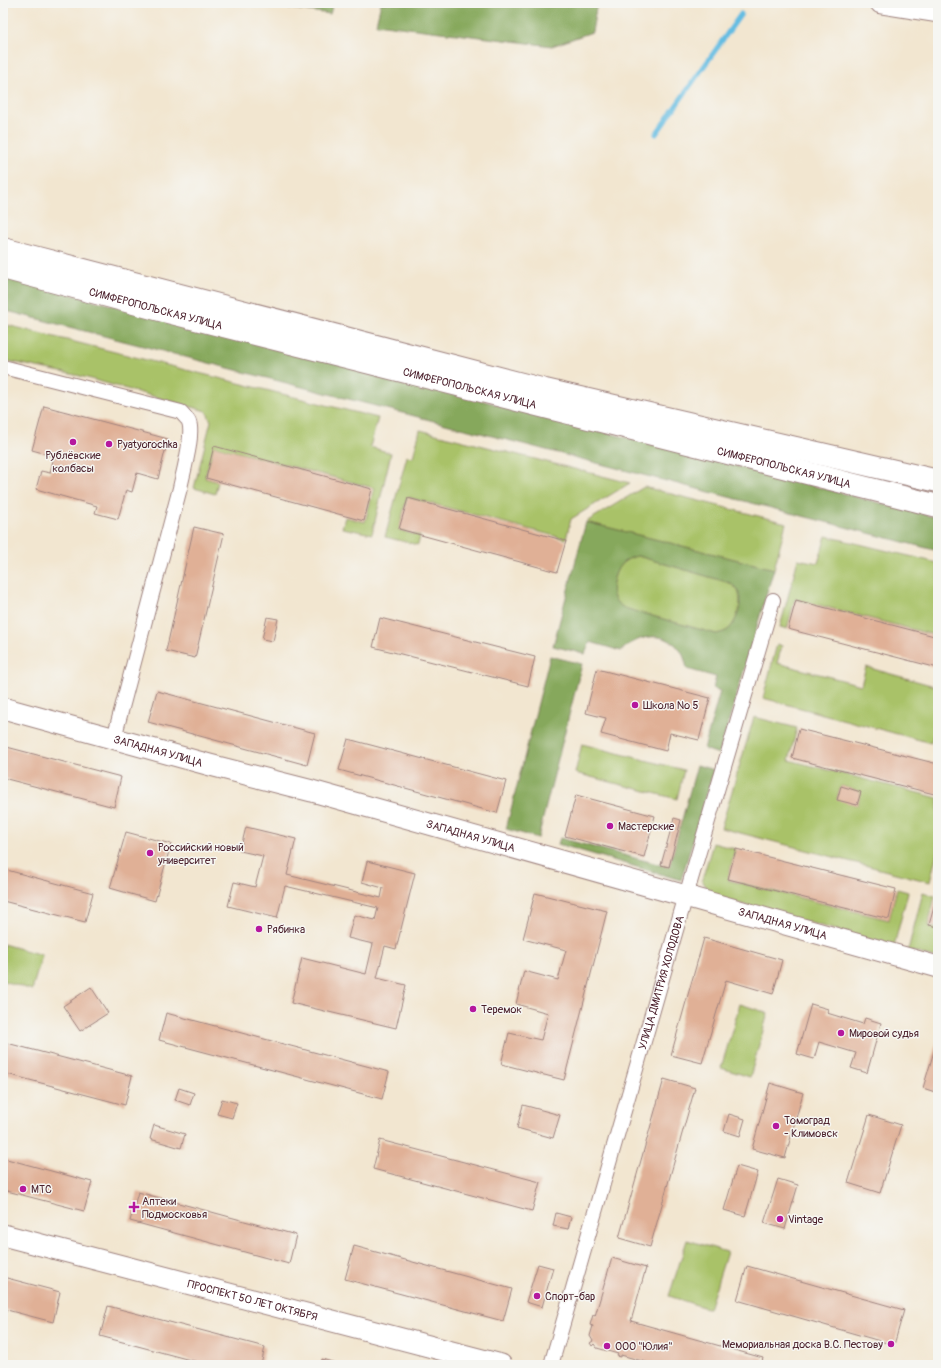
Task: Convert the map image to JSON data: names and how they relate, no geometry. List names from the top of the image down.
{
  "streets": {
    "main road": ["СИМФЕРОПОЛЬСКАЯ УЛИЦА"],
    "street": ["ЗАПАДНАЯ УЛИЦА", "УЛИЦА ДМИТРИЯ ХОЛОДОВА", "ПРОСПЕКТ 50 ЛЕТ ОКТЯБРЯ"]
  },
  "crossings": [
    ["ЗАПАДНАЯ УЛИЦА", "УЛИЦА ДМИТРИЯ ХОЛОДОВА"]
  ],
  "places": {
    "other": [
      "Рублёвские колбасы",
      "Pyatyorochka",
      "Школа № 5",
      "Мастерские",
      "Российский новый университет",
      "Рябинка",
      "Теремок",
      "Мировой судья",
      "Томоград - Климовск",
      "МТС",
      "Vintage",
      "Спорт-бар",
      "Мемориальная доска В.С. Пестову",
      "ООО \"Юлия\""
    ],
    "health": ["Аптеки Подмосковья"]
  }
}
